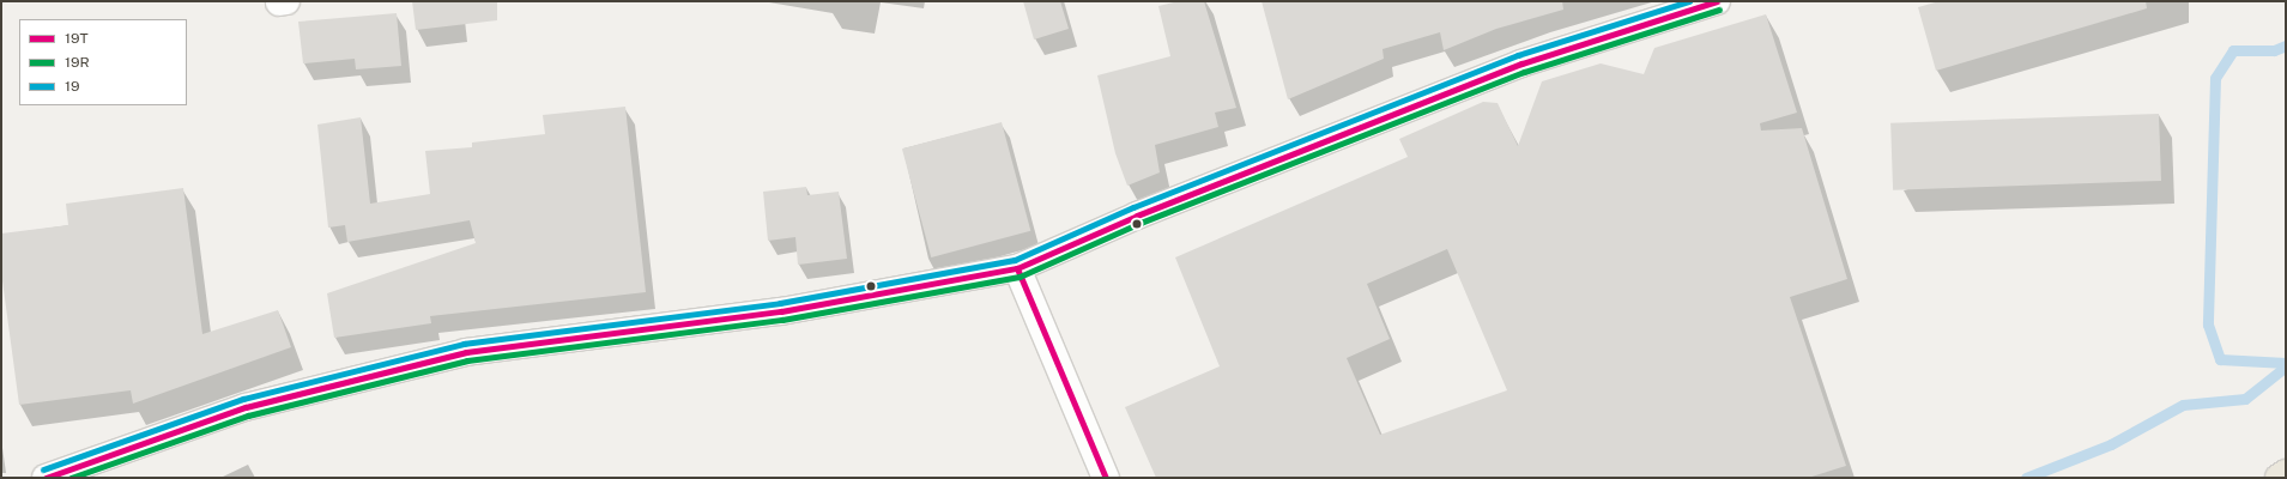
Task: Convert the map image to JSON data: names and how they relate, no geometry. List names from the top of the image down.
{
  "lines": ["transit line 19T", "transit line 19", "transit line 19R"],
  "legend": ["19T", "19R", "19"]
}
